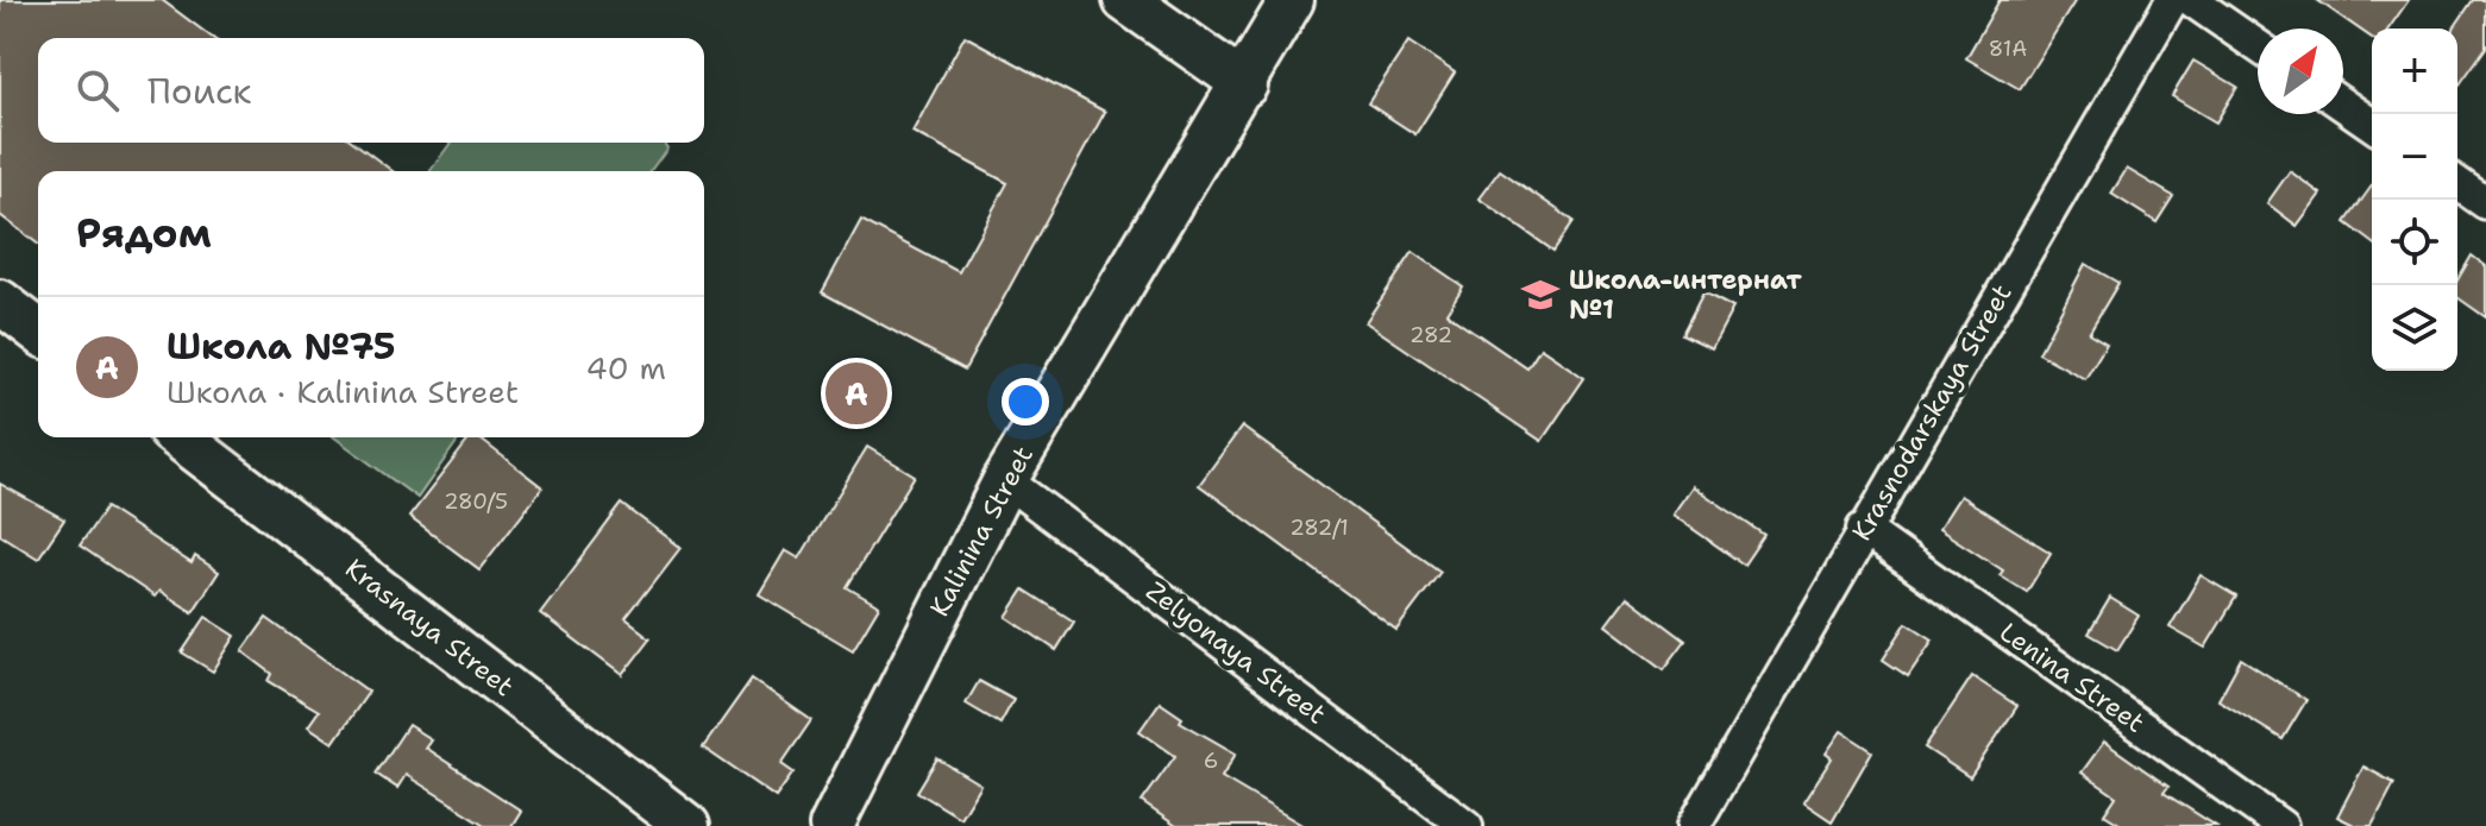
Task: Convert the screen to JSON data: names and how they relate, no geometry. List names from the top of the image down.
{
  "streets": {
    "street": [
      "Krasnodarskaya Street",
      "Kalinina Street",
      "Krasnaya Street",
      "Zelyonaya Street",
      "Lenina Street"
    ]
  },
  "crossings": [
    ["Krasnodarskaya Street", "Lenina Street"],
    ["Kalinina Street", "Zelyonaya Street"]
  ],
  "places": {
    "school or university": ["Школа-интернат №1"]
  },
  "house_numbers": [
    "81А",
    "282",
    "280/5",
    "282/1",
    "6"
  ],
  "north": "top right",
  "page": {
    "map_buttons": ["+", "−"],
    "search": "Поиск",
    "heading": "Рядом",
    "list": [
      {
        "mark": "A",
        "name": "Школа №75",
        "note": "Школа · Kalinina Street",
        "value": "40 m"
      }
    ],
    "pins": "A"
  }
}
